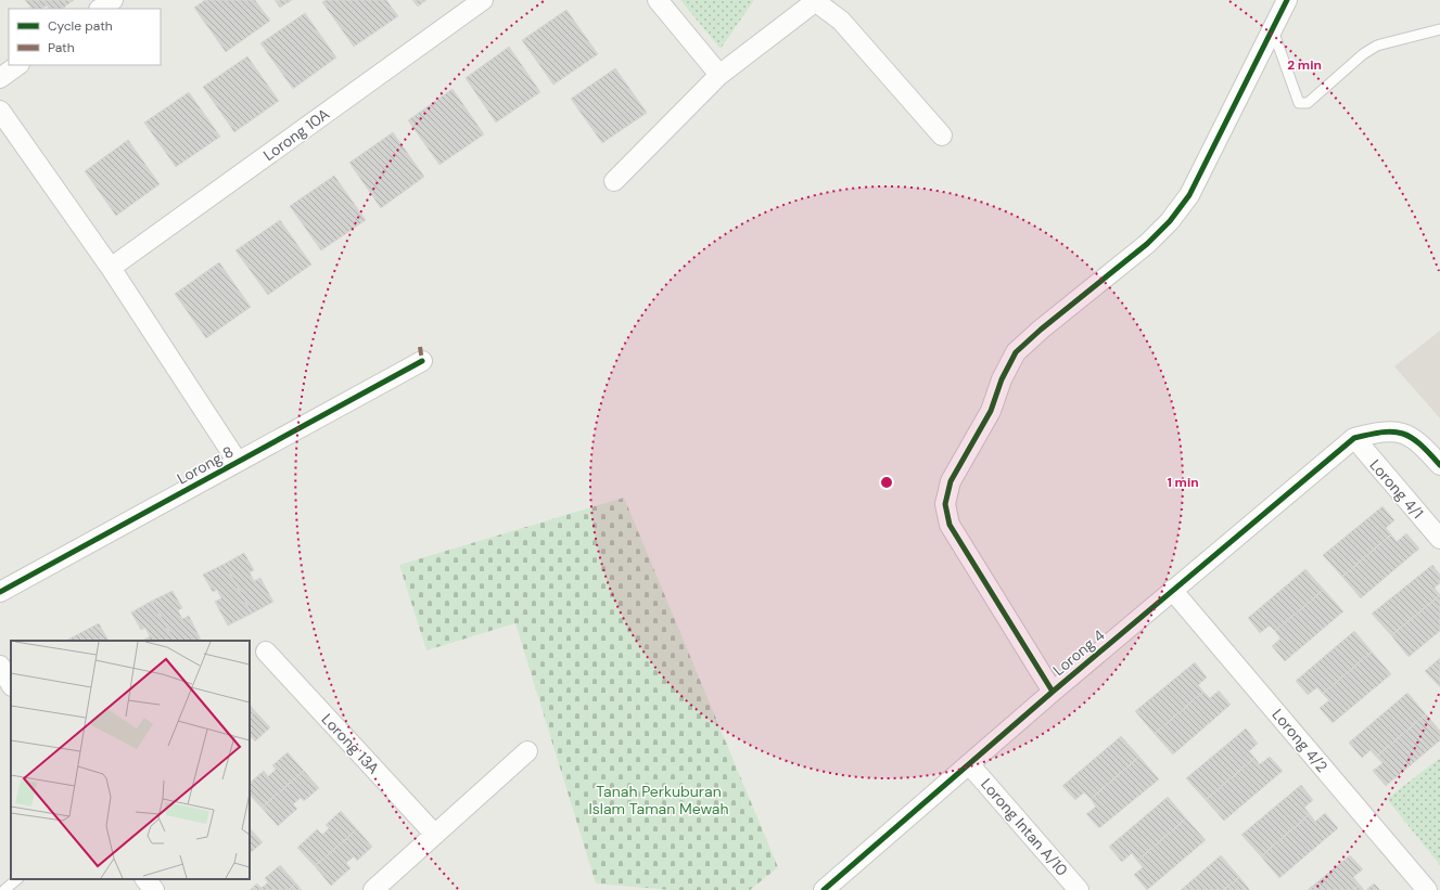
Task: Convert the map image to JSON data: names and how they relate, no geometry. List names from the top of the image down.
{
  "streets": {
    "street": [
      "Lorong 10A",
      "Lorong 8",
      "Lorong 4/1",
      "Lorong 4",
      "Lorong 4/2",
      "Lorong 13A",
      "Lorong Intan A/10"
    ]
  },
  "crossings": [
    ["Lorong 4/1", "Lorong 4"],
    ["Lorong 4", "Lorong 4/2"],
    ["Lorong 4", "Lorong Intan A/10"]
  ],
  "parks": ["Tanah Perkuburan Islam Taman Mewah"],
  "legend": ["Cycle path", "Path"],
  "rings": ["2 min", "1 min"]
}
